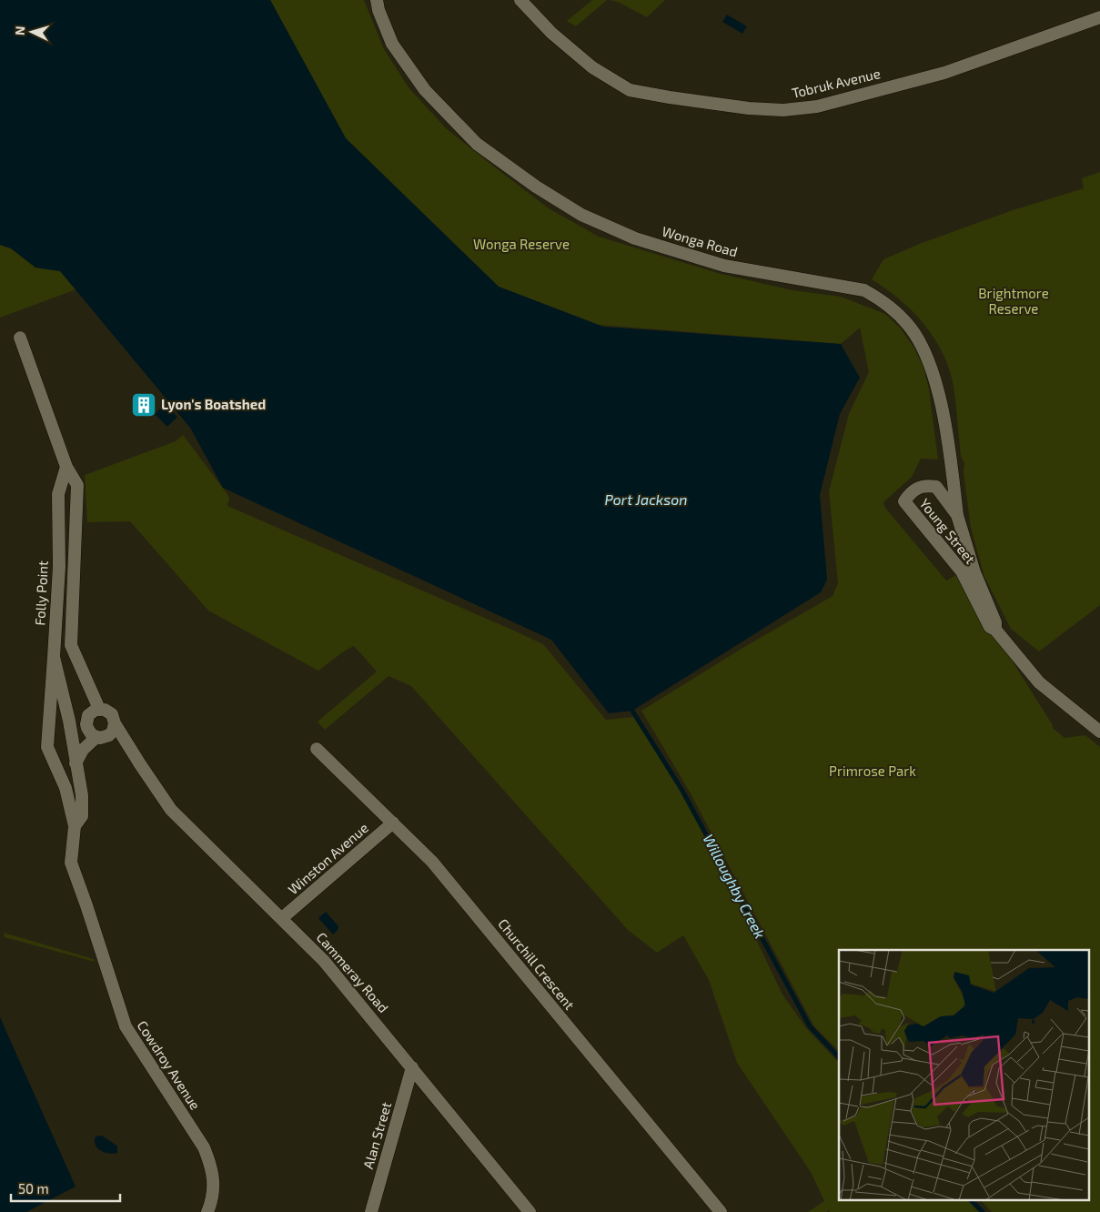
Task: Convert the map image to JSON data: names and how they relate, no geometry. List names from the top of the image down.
{
  "streets": {
    "street": [
      "Tobruk Avenue",
      "Wonga Road",
      "Young Street",
      "Folly Point",
      "Winston Avenue",
      "Churchill Crescent",
      "Cammeray Road",
      "Cowdroy Avenue",
      "Alan Street"
    ]
  },
  "crossings": [
    ["Wonga Road", "Young Street"],
    ["Folly Point", "Cammeray Road"],
    ["Folly Point", "Cowdroy Avenue"],
    ["Winston Avenue", "Churchill Crescent"],
    ["Winston Avenue", "Cammeray Road"],
    ["Cammeray Road", "Cowdroy Avenue"],
    ["Cammeray Road", "Alan Street"]
  ],
  "water": ["Port Jackson", "Willoughby Creek"],
  "parks": ["Wonga Reserve", "Brightmore Reserve", "Primrose Park"],
  "places": {
    "building": ["Lyon's Boatshed"]
  },
  "scale_bar": "50 m",
  "north": "left"
}
